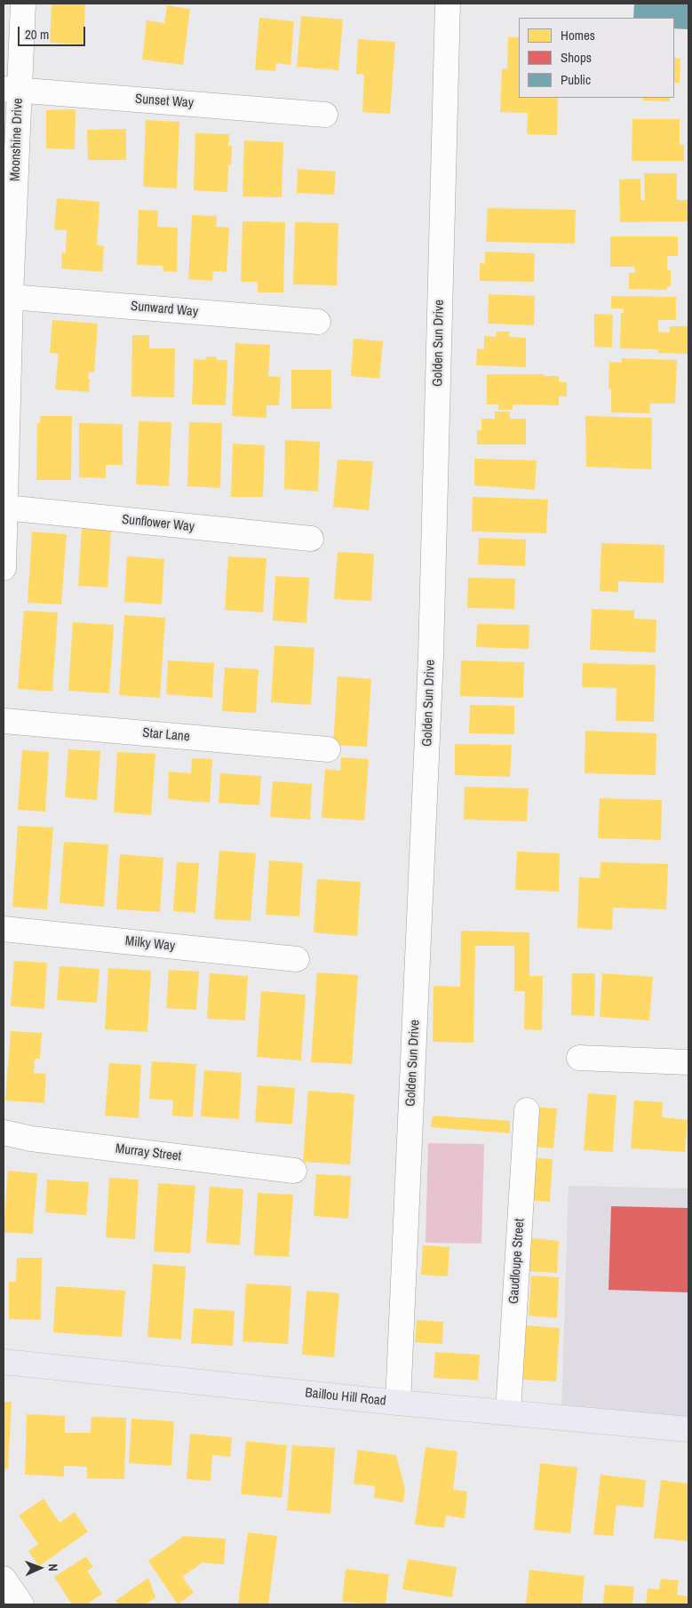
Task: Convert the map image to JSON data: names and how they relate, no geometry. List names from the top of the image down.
{
  "streets": {
    "main road": ["Baillou Hill Road"],
    "street": [
      "Sunset Way",
      "Moonshine Drive",
      "Sunward Way",
      "Golden Sun Drive",
      "Sunflower Way",
      "Star Lane",
      "Milky Way",
      "Murray Street",
      "Gaudloupe Street"
    ]
  },
  "crossings": [
    ["Sunset Way", "Moonshine Drive"],
    ["Moonshine Drive", "Sunward Way"],
    ["Moonshine Drive", "Sunflower Way"],
    ["Golden Sun Drive", "Baillou Hill Road"],
    ["Gaudloupe Street", "Baillou Hill Road"]
  ],
  "legend": ["Homes", "Shops", "Public"],
  "scale_bar": "20 m",
  "north": "right"
}
